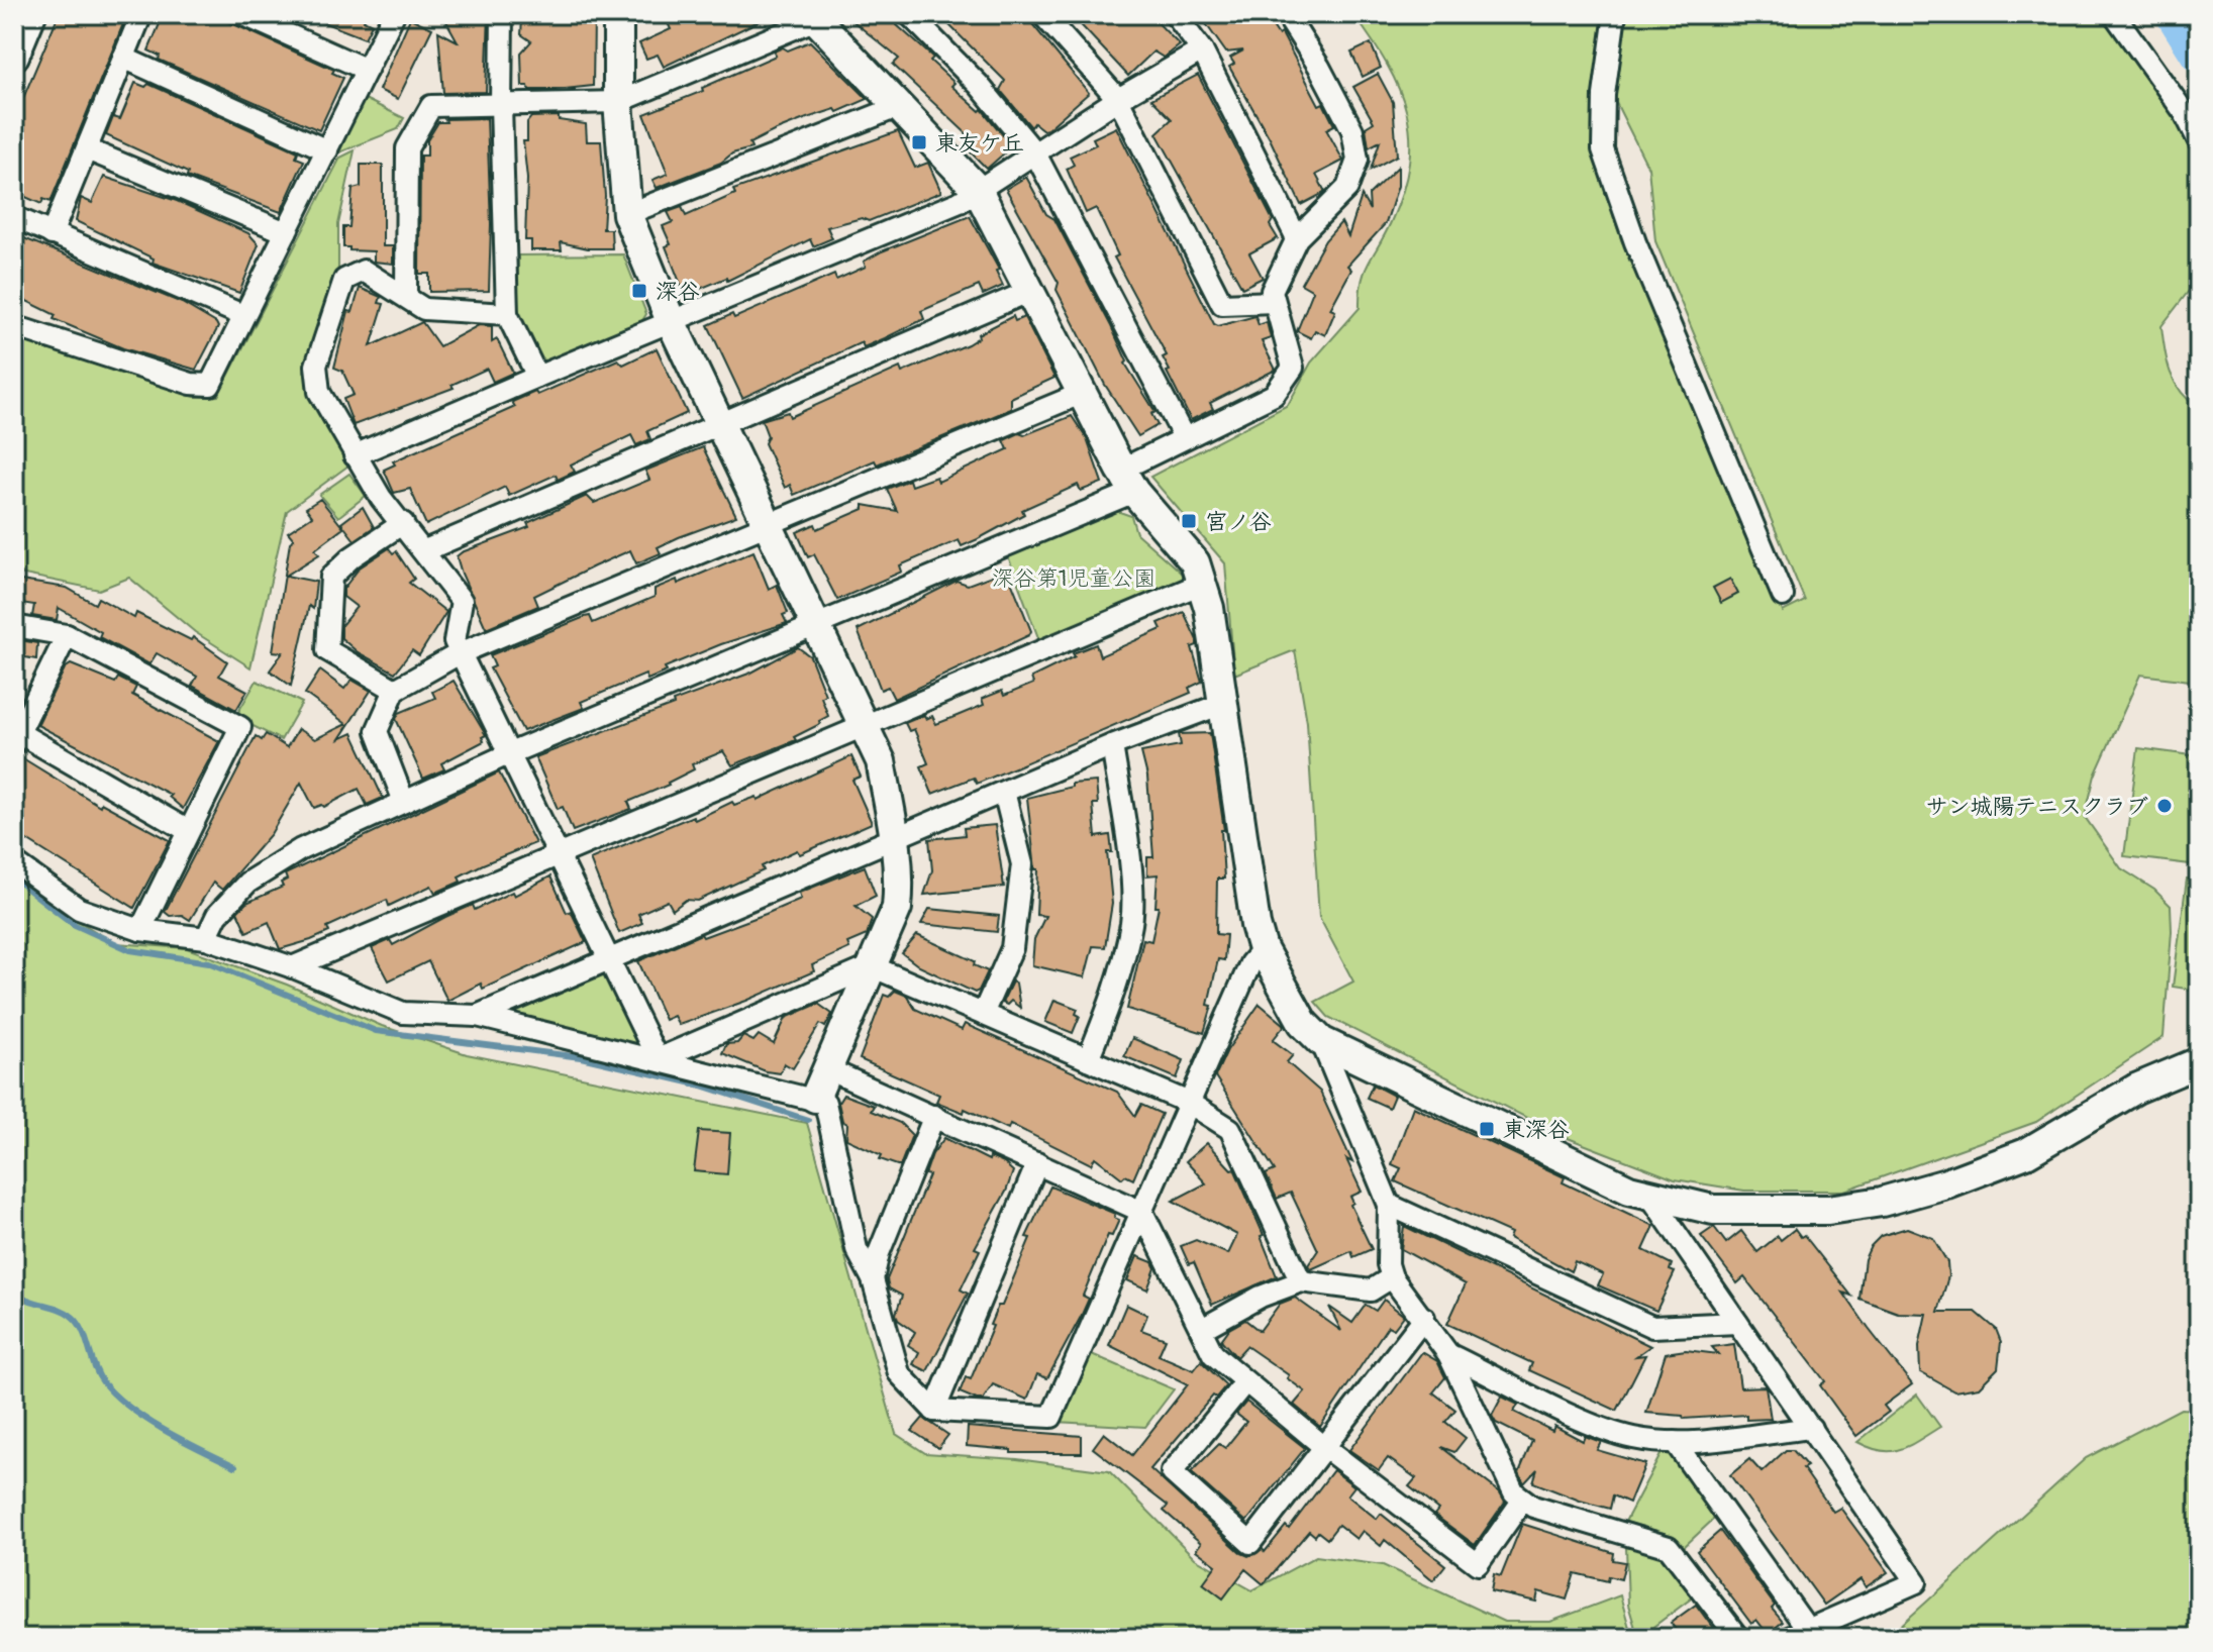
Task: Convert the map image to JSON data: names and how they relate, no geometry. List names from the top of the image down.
{
  "parks": ["深谷第1児童公園"],
  "places": {
    "transit": [
      "東友ケ丘",
      "深谷",
      "宮ノ谷",
      "東深谷"
    ],
    "other": ["サン城陽テニスクラブ"]
  }
}
